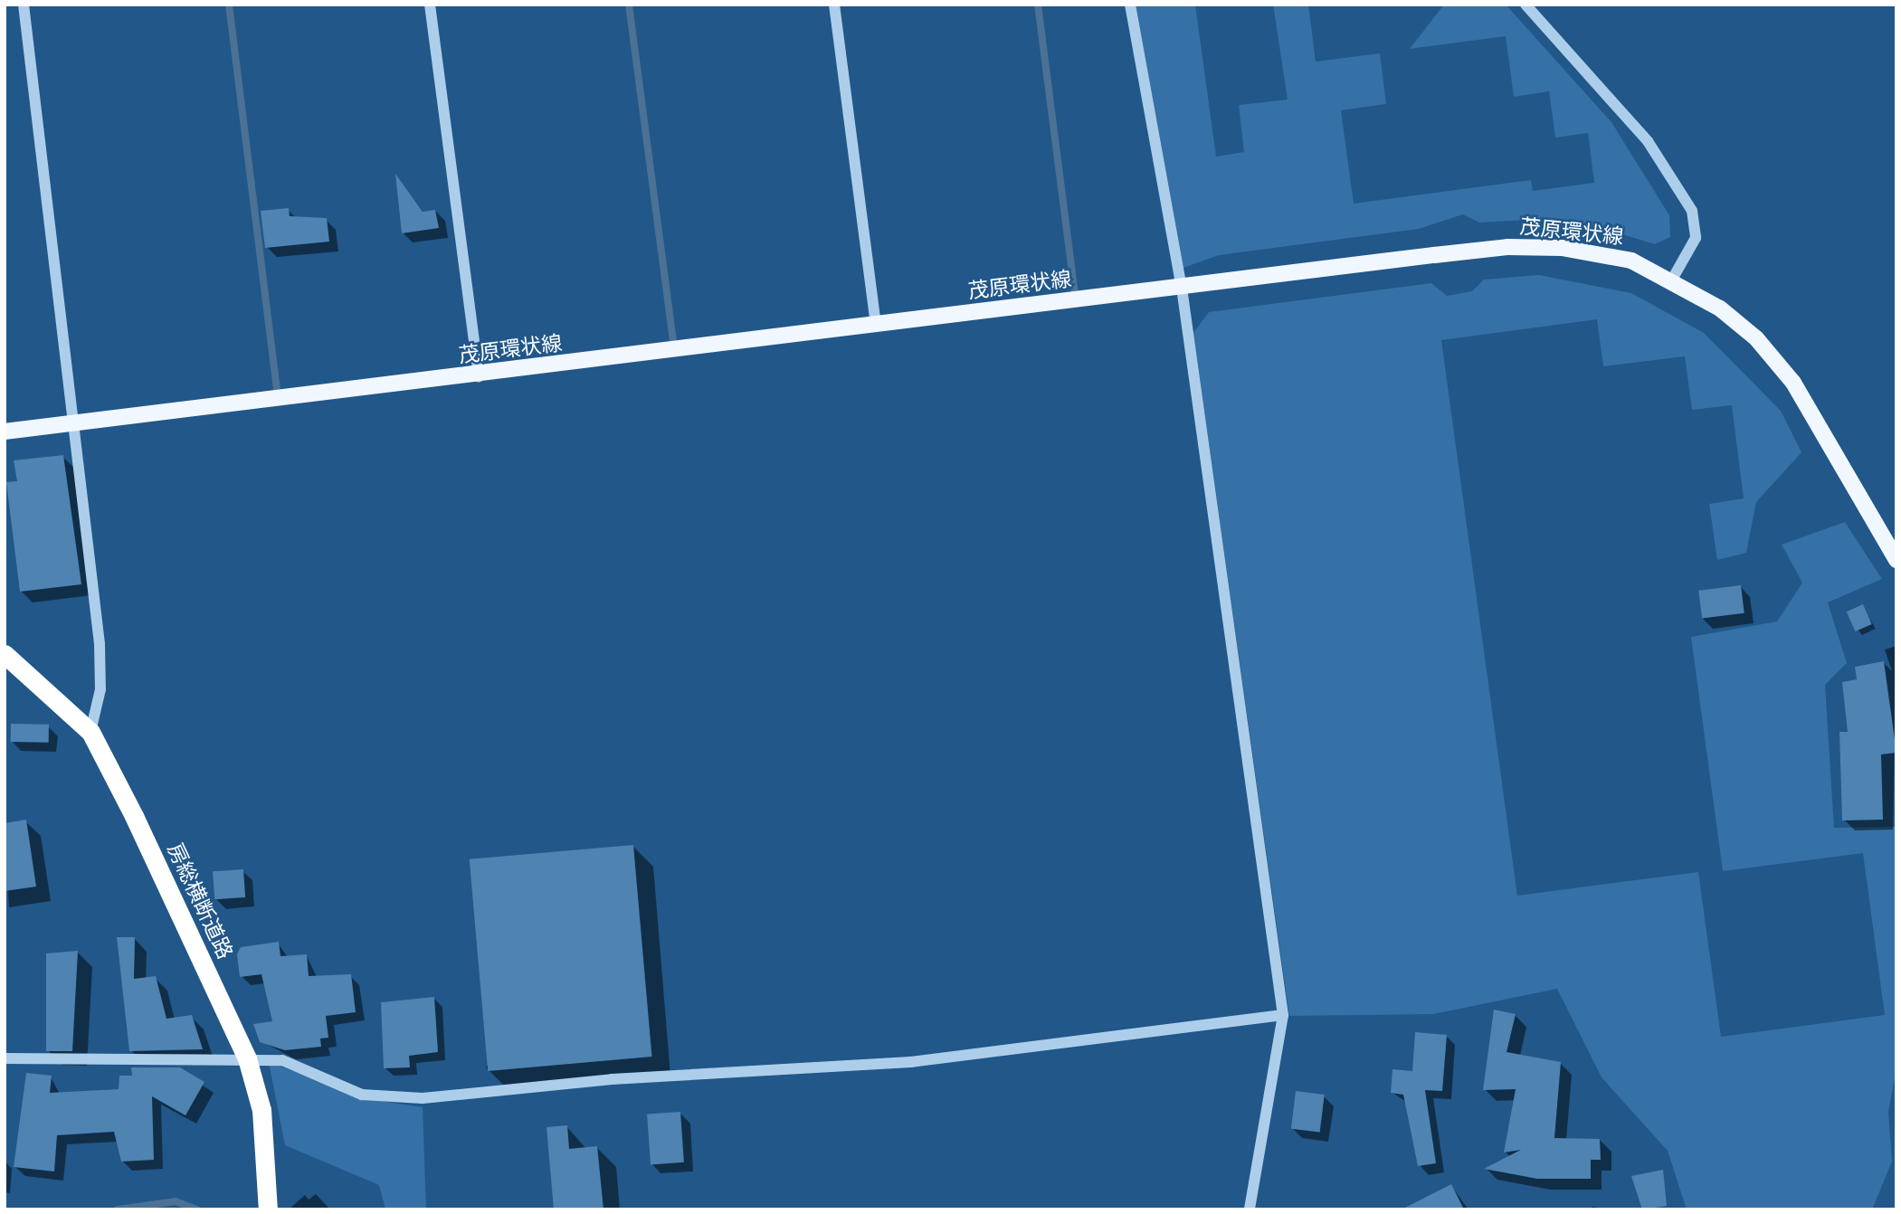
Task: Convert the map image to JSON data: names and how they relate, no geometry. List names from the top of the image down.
{
  "streets": {
    "highway": ["房総横断道路"],
    "main road": ["茂原環状線"]
  }
}
